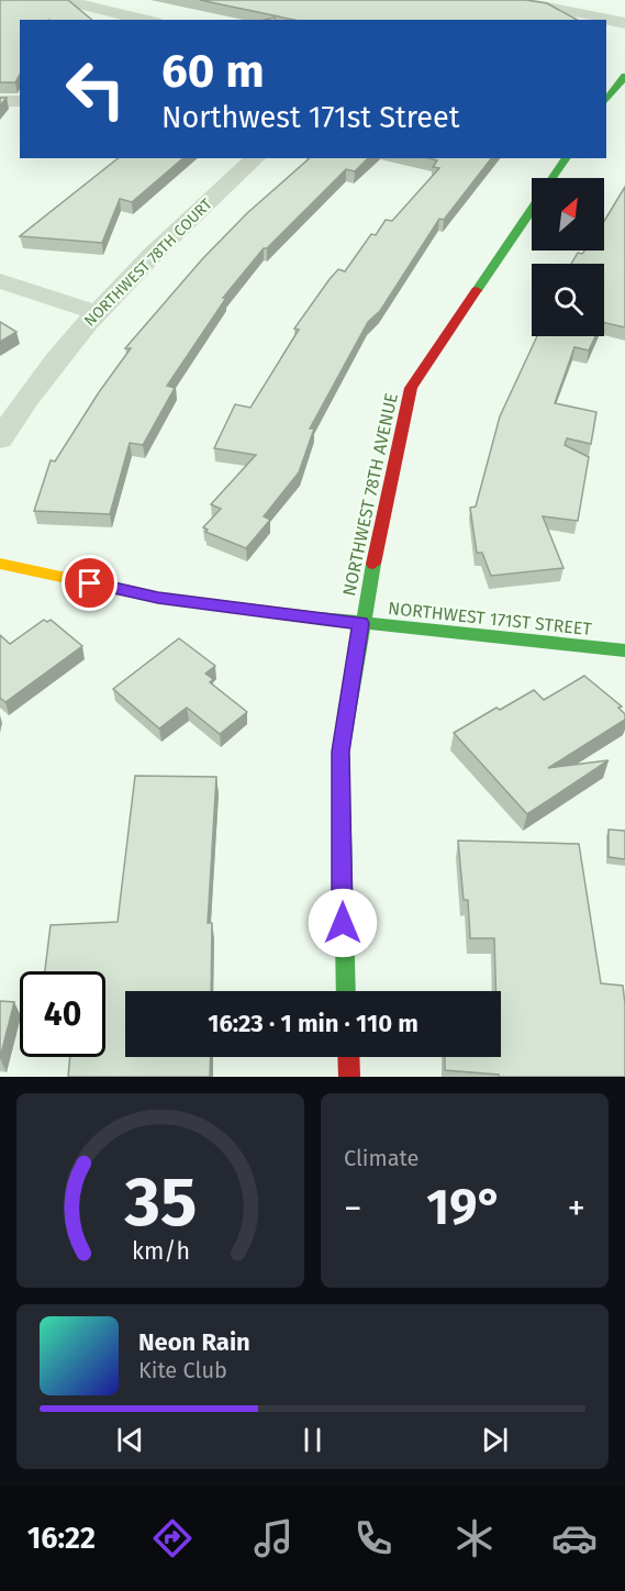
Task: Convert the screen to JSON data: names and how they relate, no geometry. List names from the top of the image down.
{
  "streets": {
    "street": ["NORTHWEST 78TH COURT", "NORTHWEST 78TH AVENUE", "NORTHWEST 171ST STREET"]
  },
  "crossings": [
    ["NORTHWEST 78TH AVENUE", "NORTHWEST 171ST STREET"]
  ],
  "north": "top right",
  "page": {
    "turn": ["60 m", "Northwest 171st Street"],
    "limit": "40",
    "trip": "16:23 · 1 min · 110 m",
    "tile": "Climate",
    "heat": ["−", "19°", "+"],
    "song": ["Neon Rain", "Kite Club"],
    "tabs": "16:22",
    "gauge": ["35", "km/h"]
  }
}
